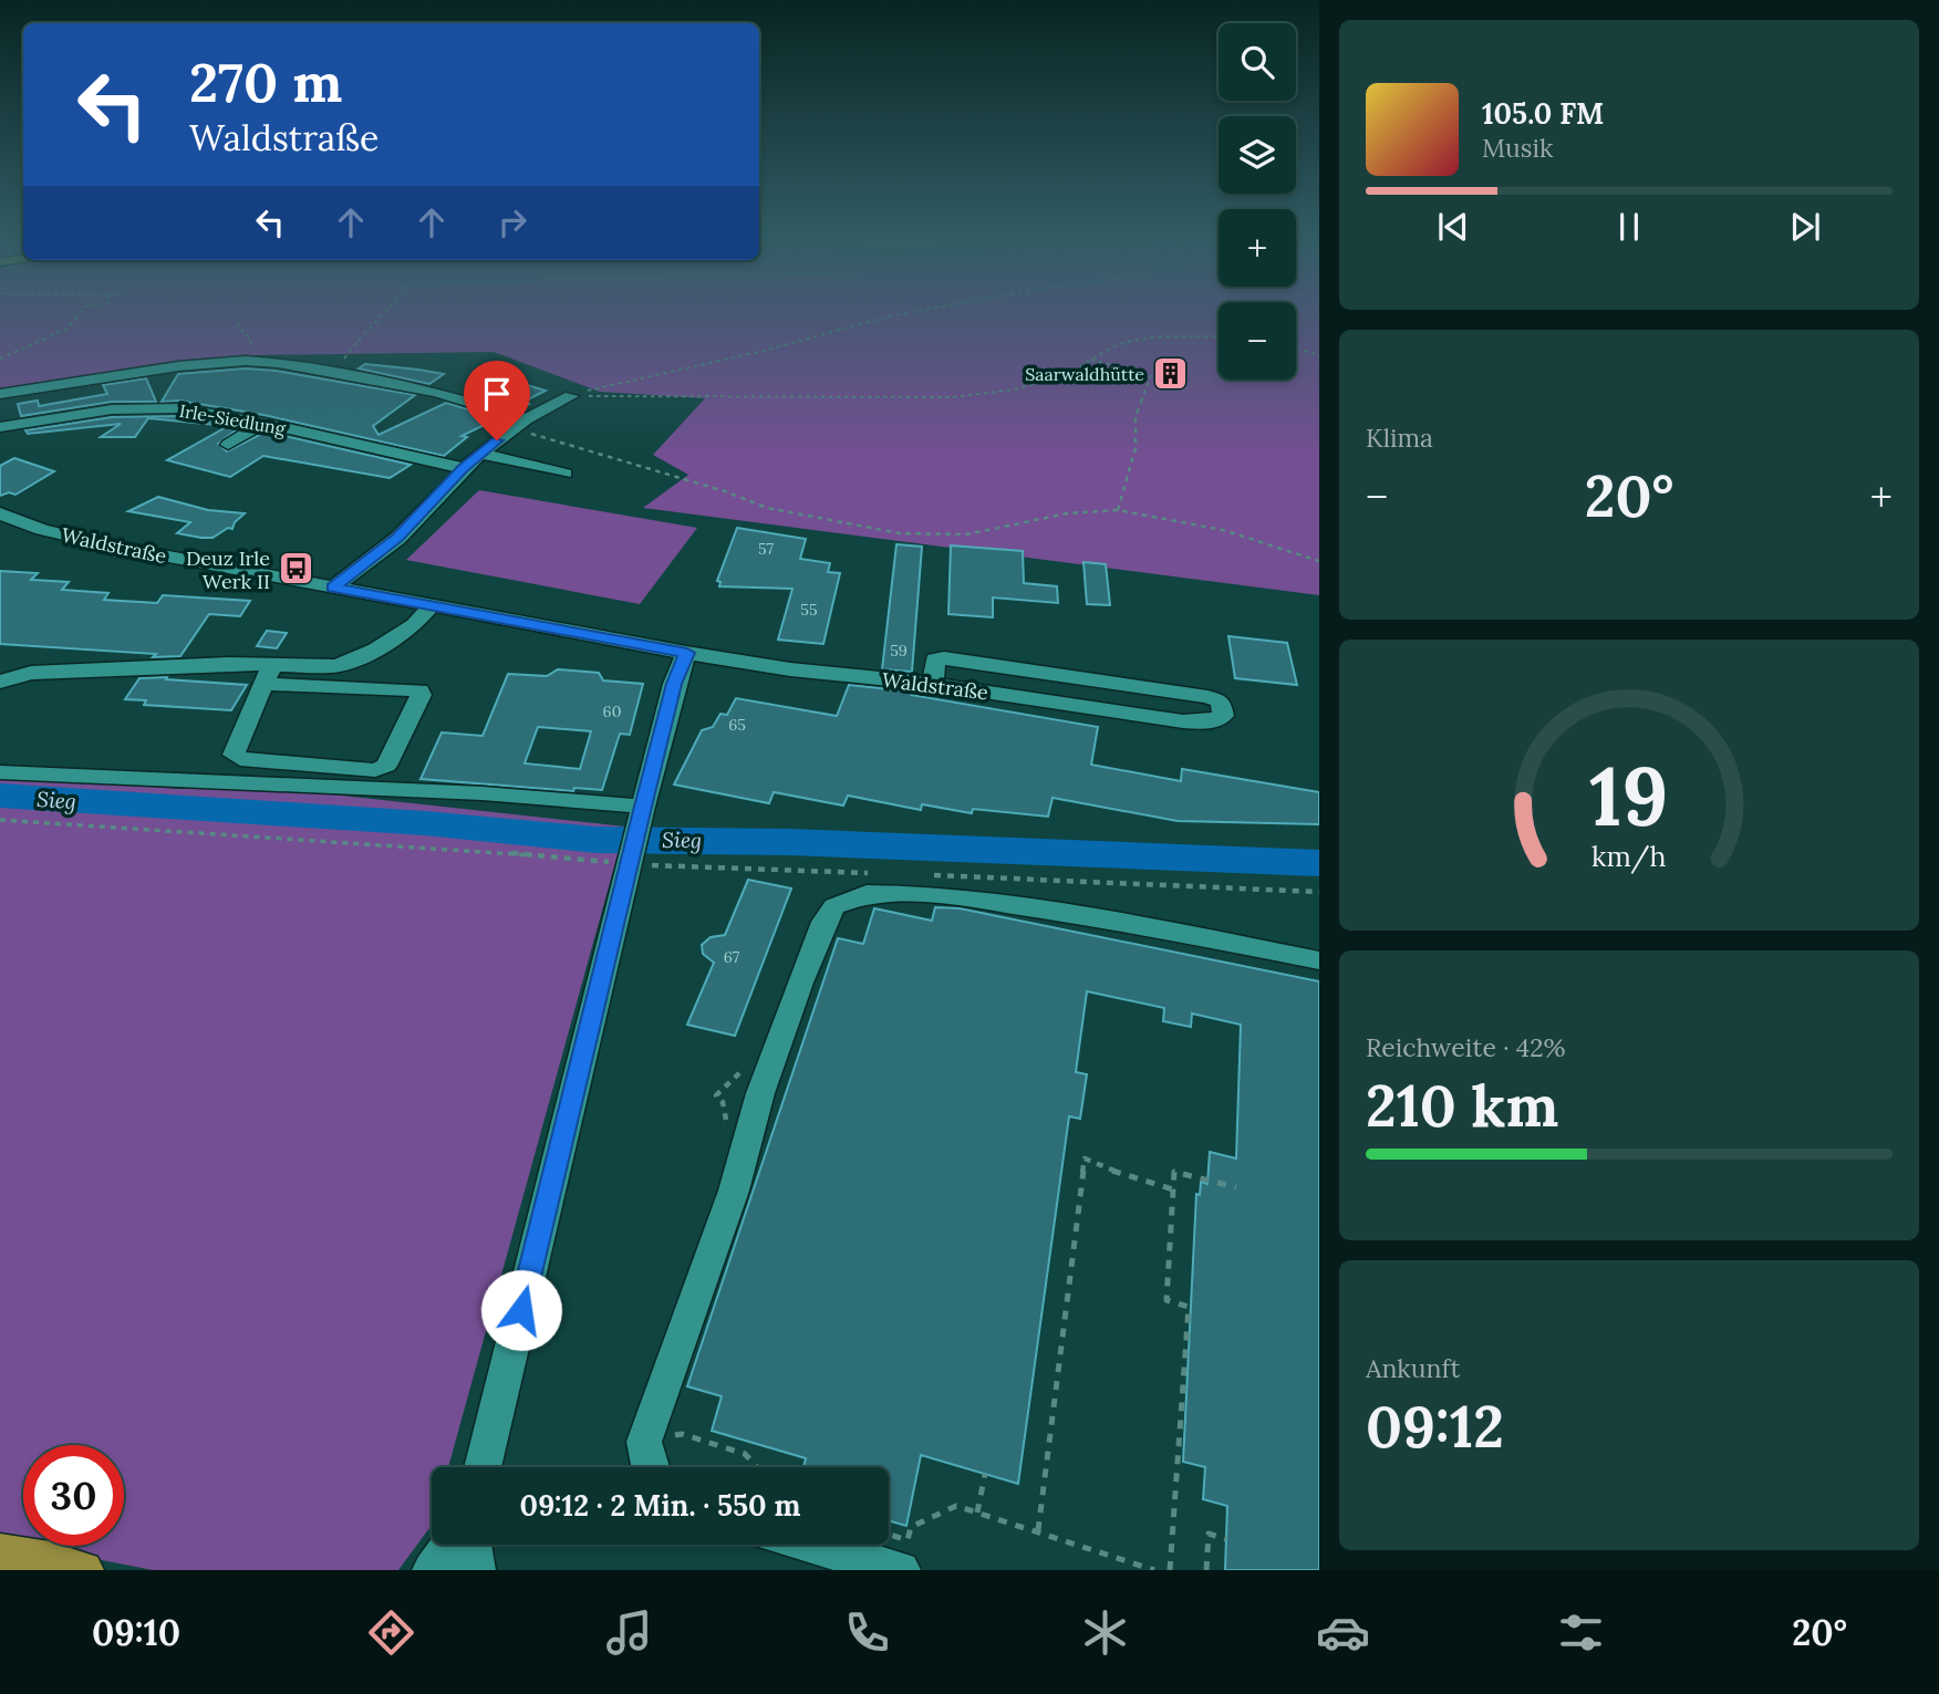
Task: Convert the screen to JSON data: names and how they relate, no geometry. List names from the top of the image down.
{
  "streets": {
    "street": ["Irle-Siedlung", "Waldstraße"]
  },
  "water": ["Sieg"],
  "places": {
    "building": ["Saarwaldhütte"],
    "bus stop": ["Deuz Irle Werk II"]
  },
  "house_numbers": [
    "57",
    "55",
    "59",
    "60",
    "65",
    "67"
  ],
  "page": {
    "map_buttons": ["+", "−"],
    "turn": ["270 m", "Waldstraße"],
    "song": ["105.0 FM", "Musik"],
    "tile": [
      "Klima",
      ["Reichweite · 42%", "210 km"],
      ["Ankunft", "09:12"]
    ],
    "heat": ["−", "20°", "+"],
    "limit": "30",
    "trip": "09:12 · 2 Min. · 550 m",
    "tabs": ["09:10", "20°"],
    "gauge": ["19", "km/h"]
  }
}
